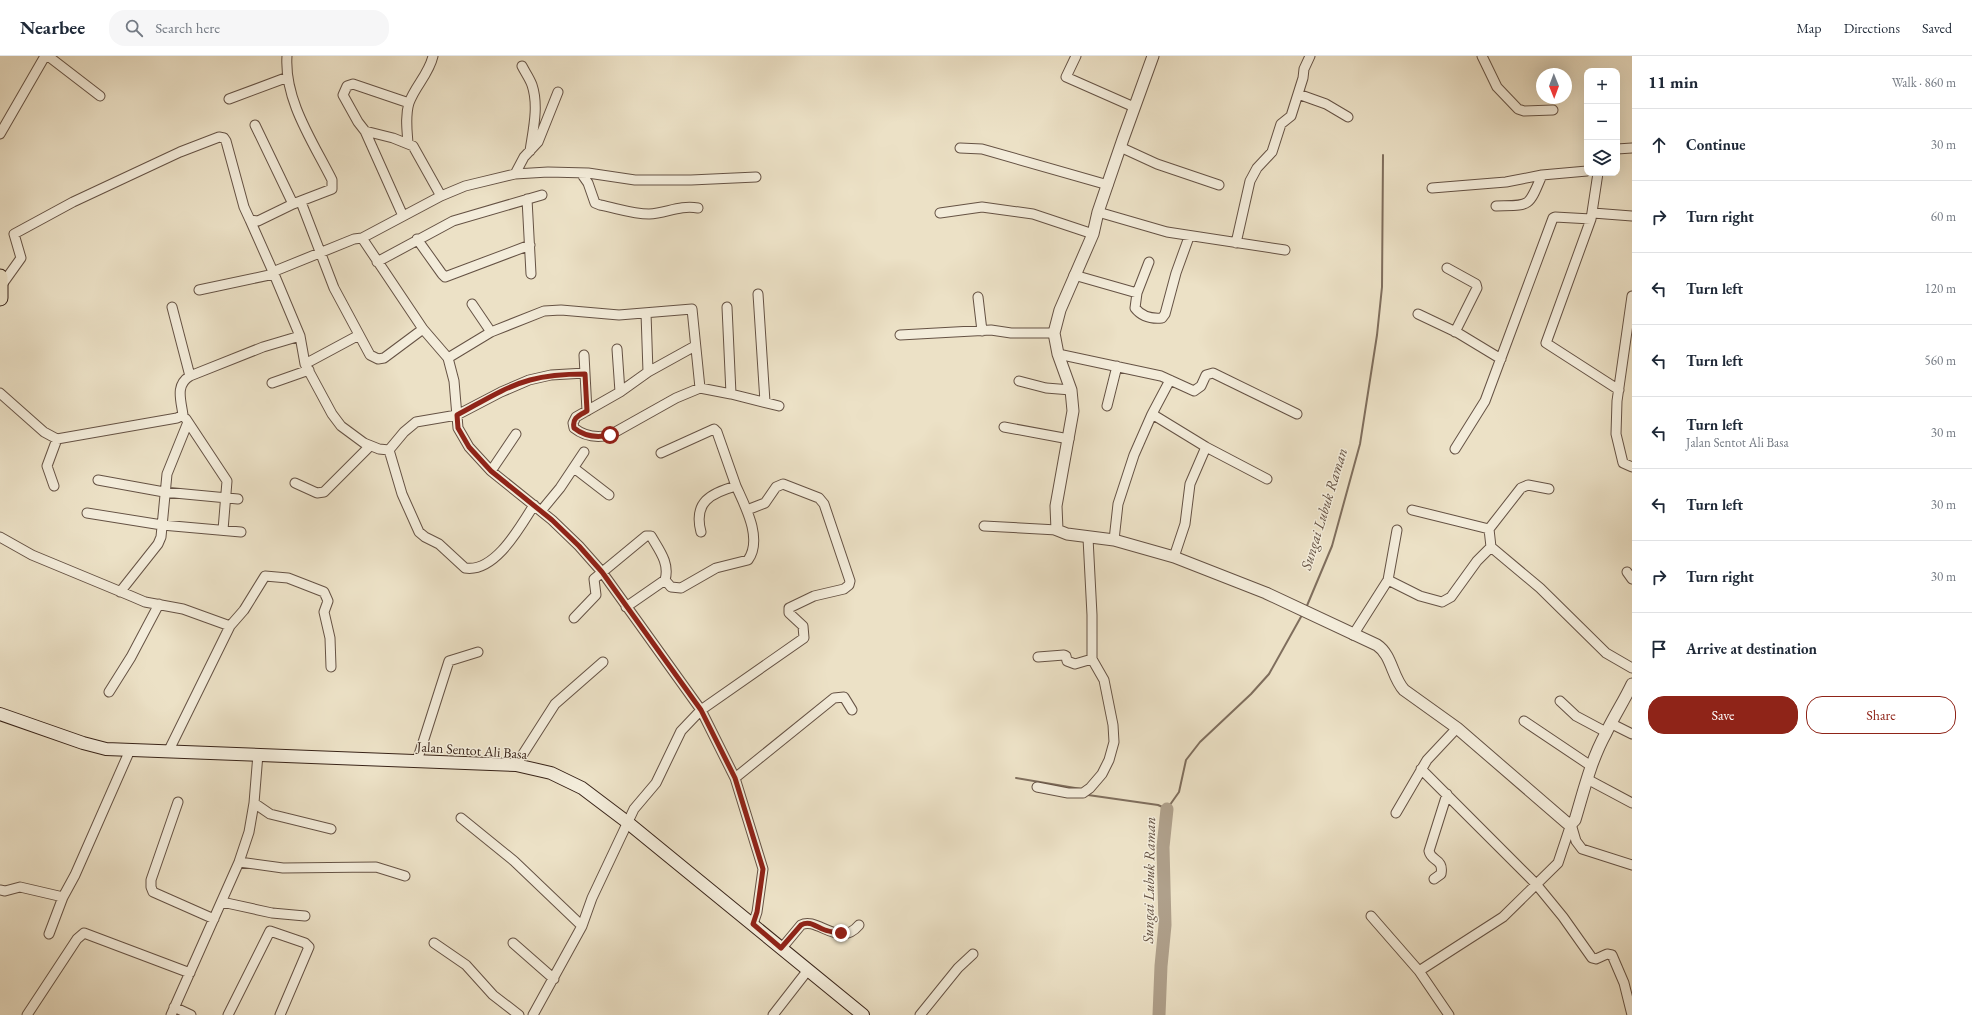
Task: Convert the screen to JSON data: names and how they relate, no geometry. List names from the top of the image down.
{
  "streets": {
    "main road": ["Jalan Sentot Ali Basa"]
  },
  "water": ["Sungai Lubuk Raman"],
  "north": "bottom",
  "page": {
    "header": "Nearbee",
    "search": "Search here",
    "nav": ["Map", "Directions", "Saved"],
    "heading": ["11 min", "Walk · 860 m"],
    "map_buttons": ["+", "−"],
    "list": [
      ["Continue", "30 m"],
      ["Turn right", "60 m"],
      ["Turn left", "120 m"],
      ["Turn left", "560 m"],
      ["Turn left", "Jalan Sentot Ali Basa", "30 m"],
      ["Turn left", "30 m"],
      ["Turn right", "30 m"],
      "Arrive at destination"
    ],
    "buttons": ["Save", "Share"]
  }
}
